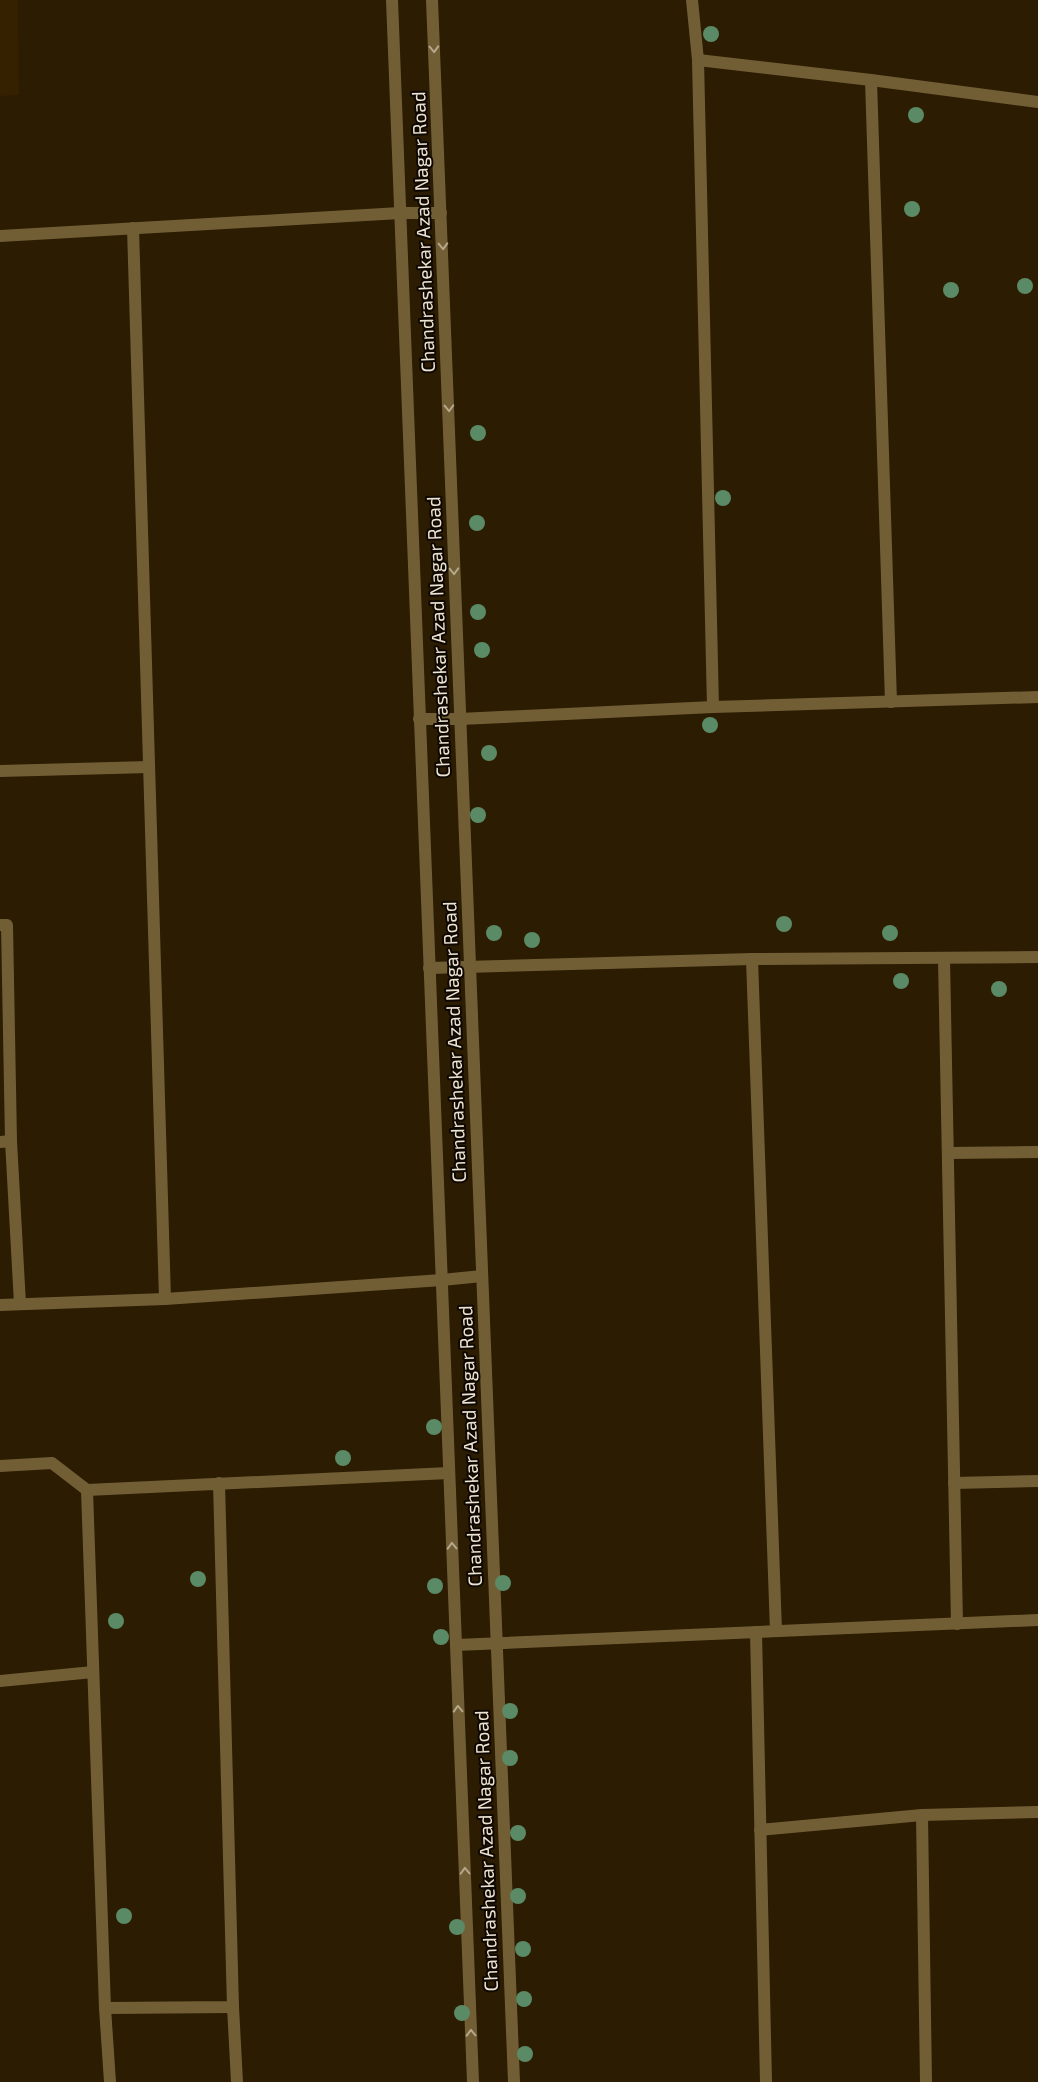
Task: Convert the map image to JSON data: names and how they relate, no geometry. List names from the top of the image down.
{
  "streets": {
    "street": ["Chandrashekar Azad Nagar Road"]
  }
}
